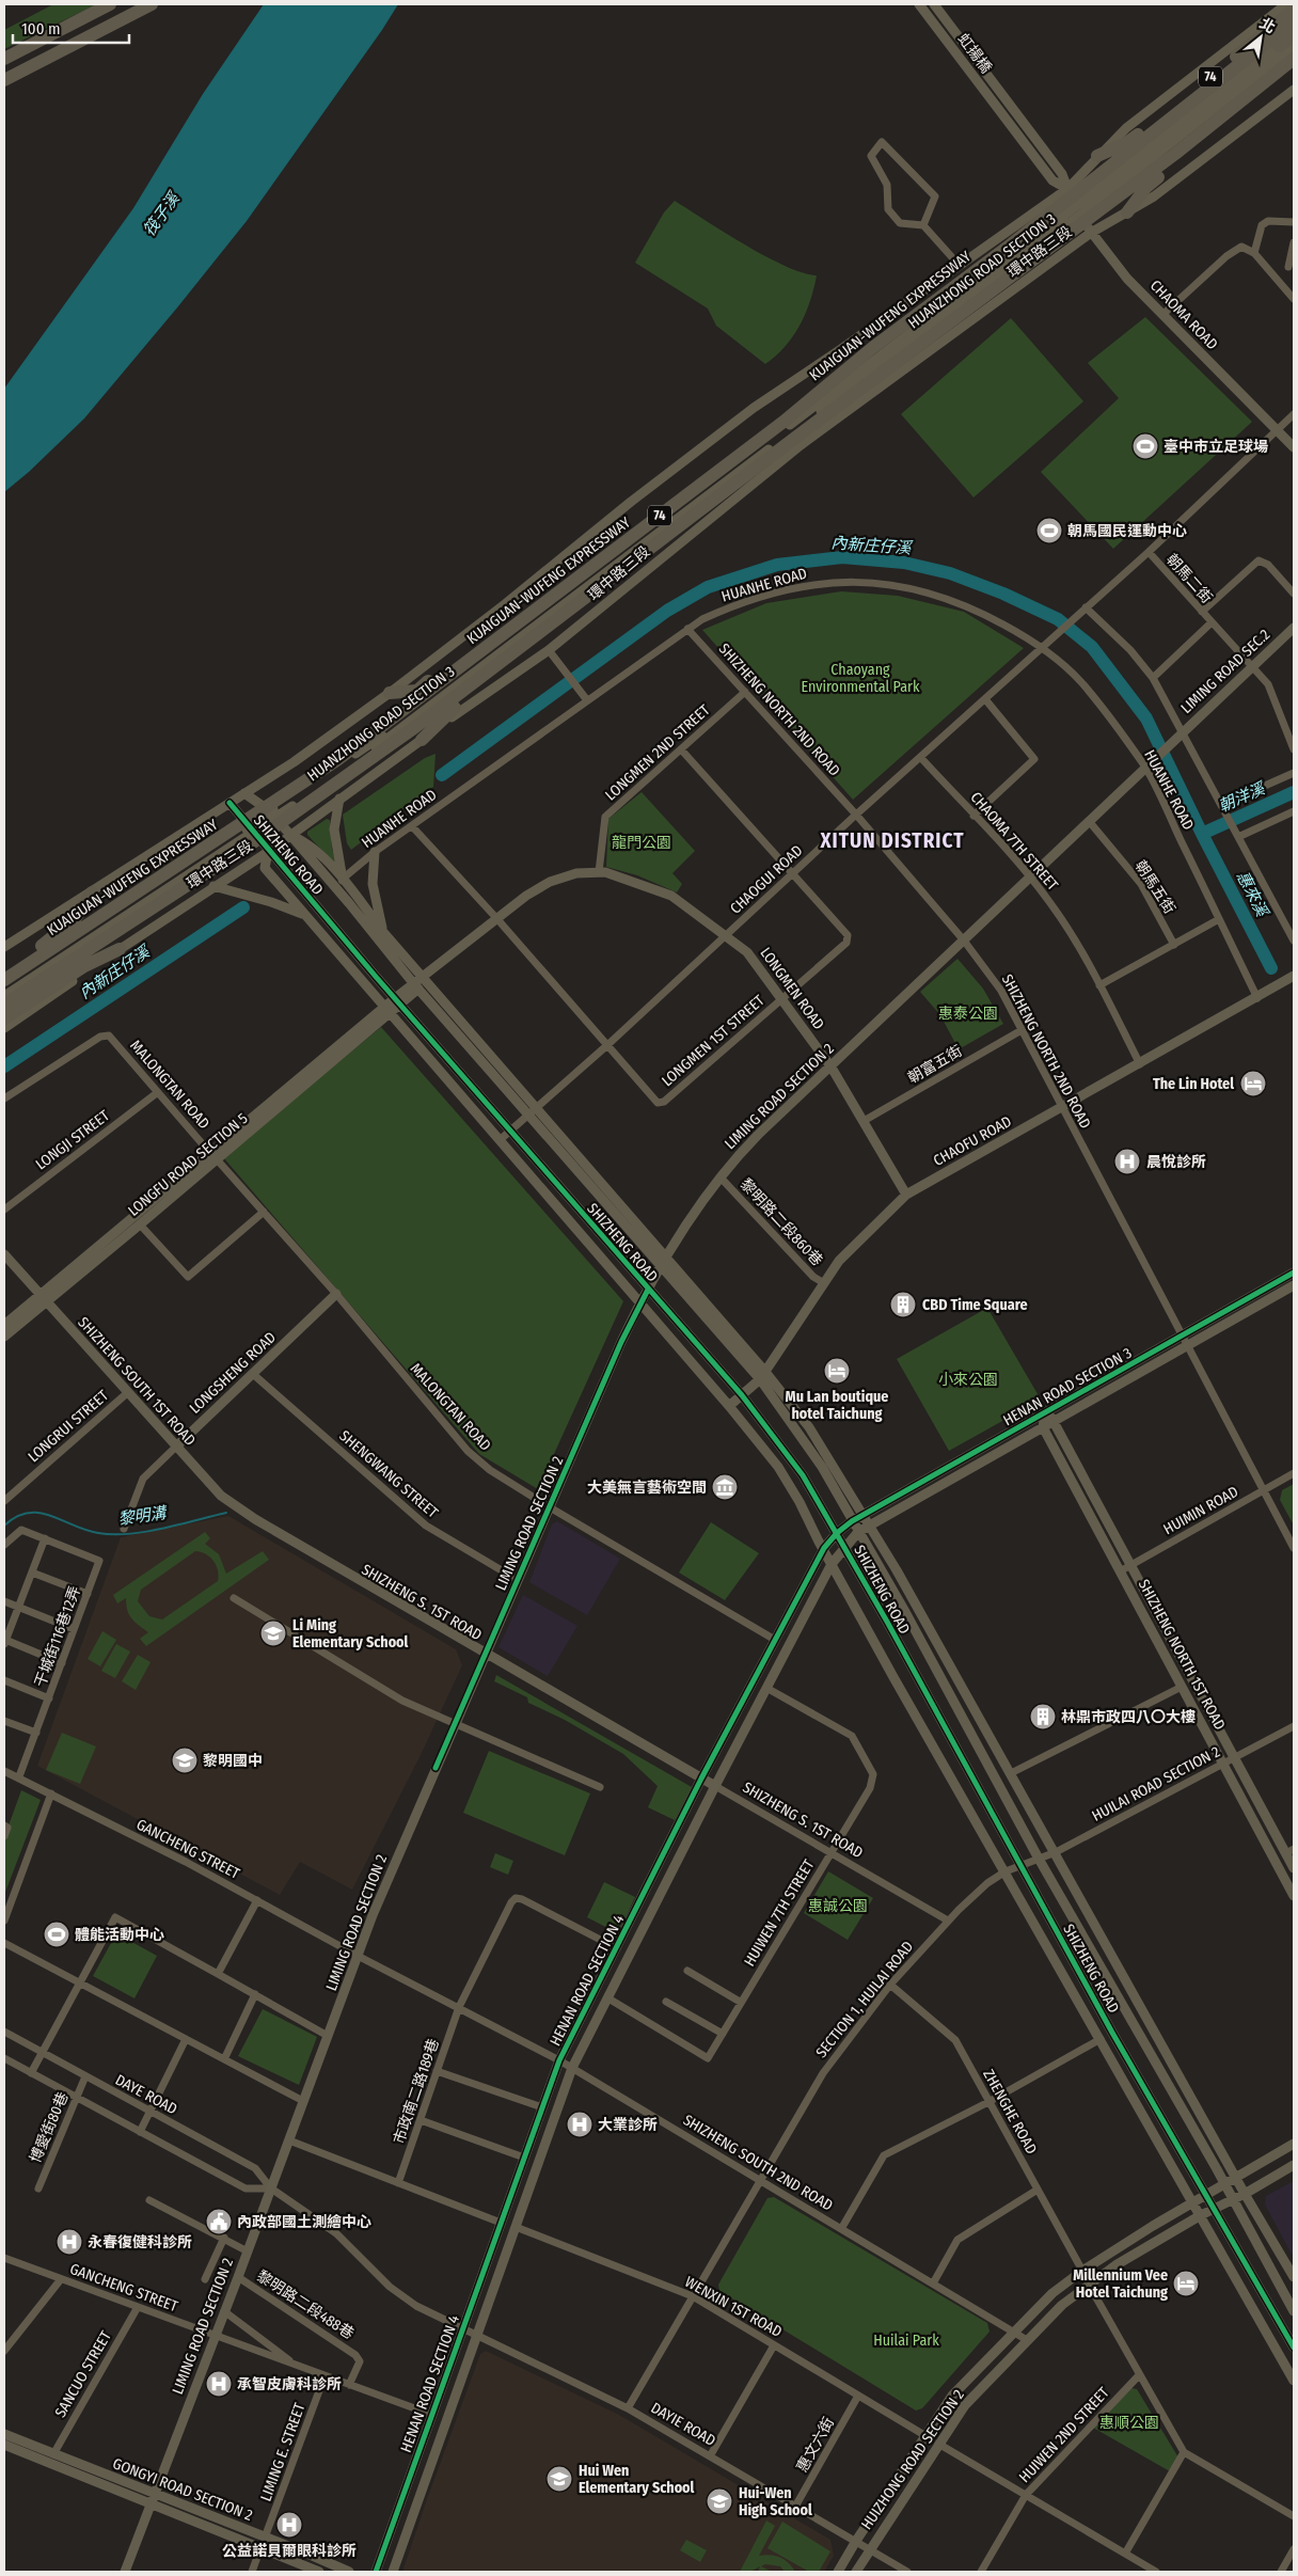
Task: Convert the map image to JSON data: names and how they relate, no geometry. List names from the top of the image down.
{
  "streets": {
    "highway": ["74", "KUAIGUAN-WUFENG EXPRESSWAY"],
    "street": [
      "虹揚橋",
      "環中路三段",
      "HUANZHONG ROAD SECTION 3",
      "CHAOMA ROAD",
      "朝馬二街",
      "HUANHE ROAD",
      "LIMING ROAD SEC.2",
      "SHIZHENG NORTH 2ND ROAD",
      "LONGMEN 2ND STREET",
      "CHAOMA 7TH STREET",
      "SHIZHENG ROAD",
      "CHAOGUI ROAD",
      "朝馬五街",
      "LONGMEN ROAD",
      "LONGMEN 1ST STREET",
      "朝富五街",
      "MALONGTAN ROAD",
      "LIMING ROAD SECTION 2",
      "LONGJI STREET",
      "CHAOFU ROAD",
      "LONGFU ROAD SECTION 5",
      "黎明路二段860巷",
      "LONGSHENG ROAD",
      "SHIZHENG SOUTH 1ST ROAD",
      "HENAN ROAD SECTION 3",
      "LONGRUI STREET",
      "SHENGWANG STREET",
      "HUIMIN ROAD",
      "SHIZHENG S. 1ST ROAD",
      "干城街116巷12弄",
      "SHIZHENG NORTH 1ST ROAD",
      "HUILAI ROAD SECTION 2",
      "GANCHENG STREET",
      "HUIWEN 7TH STREET",
      "HENAN ROAD SECTION 4",
      "SECTION 1, HUILAI ROAD",
      "市政南二路189巷",
      "DAYE ROAD",
      "ZHENGHE ROAD",
      "博愛街80巷",
      "SHIZHENG SOUTH 2ND ROAD",
      "黎明路二段488巷",
      "WENXIN 1ST ROAD",
      "SANCUO STREET",
      "DAYIE ROAD",
      "HUIWEN 2ND STREET",
      "惠文六街",
      "LIMING E. STREET",
      "HUIZHONG ROAD SECTION 2",
      "GONGYI ROAD SECTION 2"
    ]
  },
  "crossings": [
    ["虹揚橋", "CHAOMA ROAD"],
    ["74", "HUANZHONG ROAD SECTION 3"],
    ["環中路三段", "CHAOMA ROAD"],
    ["環中路三段", "SHIZHENG ROAD"],
    ["HUANZHONG ROAD SECTION 3", "CHAOMA ROAD"],
    ["HUANZHONG ROAD SECTION 3", "SHIZHENG ROAD"],
    ["朝馬二街", "LIMING ROAD SEC.2"],
    ["HUANHE ROAD", "LIMING ROAD SEC.2"],
    ["HUANHE ROAD", "SHIZHENG NORTH 2ND ROAD"],
    ["HUANHE ROAD", "SHIZHENG ROAD"],
    ["HUANHE ROAD", "CHAOGUI ROAD"],
    ["HUANHE ROAD", "LONGMEN 1ST STREET"],
    ["HUANHE ROAD", "LIMING ROAD SECTION 2"],
    ["HUANHE ROAD", "CHAOFU ROAD"],
    ["LIMING ROAD SEC.2", "LIMING ROAD SECTION 2"],
    ["SHIZHENG NORTH 2ND ROAD", "LONGMEN 2ND STREET"],
    ["SHIZHENG NORTH 2ND ROAD", "CHAOGUI ROAD"],
    ["SHIZHENG NORTH 2ND ROAD", "朝富五街"],
    ["SHIZHENG NORTH 2ND ROAD", "LIMING ROAD SECTION 2"],
    ["SHIZHENG NORTH 2ND ROAD", "CHAOFU ROAD"],
    ["SHIZHENG NORTH 2ND ROAD", "HENAN ROAD SECTION 3"],
    ["SHIZHENG NORTH 2ND ROAD", "HUIMIN ROAD"],
    ["LONGMEN 2ND STREET", "LONGMEN ROAD"],
    ["LONGMEN 2ND STREET", "LONGMEN 1ST STREET"],
    ["CHAOMA 7TH STREET", "CHAOGUI ROAD"],
    ["CHAOMA 7TH STREET", "LIMING ROAD SECTION 2"],
    ["CHAOMA 7TH STREET", "CHAOFU ROAD"],
    ["SHIZHENG ROAD", "CHAOGUI ROAD"],
    ["SHIZHENG ROAD", "LONGMEN ROAD"],
    ["SHIZHENG ROAD", "LIMING ROAD SECTION 2"],
    ["SHIZHENG ROAD", "CHAOFU ROAD"],
    ["SHIZHENG ROAD", "LONGFU ROAD SECTION 5"],
    ["SHIZHENG ROAD", "HENAN ROAD SECTION 3"],
    ["SHIZHENG ROAD", "HUILAI ROAD SECTION 2"],
    ["SHIZHENG ROAD", "HENAN ROAD SECTION 4"],
    ["SHIZHENG ROAD", "SECTION 1, HUILAI ROAD"],
    ["SHIZHENG ROAD", "HUIZHONG ROAD SECTION 2"],
    ["CHAOGUI ROAD", "LONGMEN ROAD"],
    ["CHAOGUI ROAD", "LONGMEN 1ST STREET"],
    ["朝馬五街", "LIMING ROAD SECTION 2"],
    ["LONGMEN ROAD", "LONGMEN 1ST STREET"],
    ["LONGMEN ROAD", "朝富五街"],
    ["LONGMEN ROAD", "LIMING ROAD SECTION 2"],
    ["LONGMEN ROAD", "CHAOFU ROAD"],
    ["LONGMEN ROAD", "LONGFU ROAD SECTION 5"],
    ["MALONGTAN ROAD", "LIMING ROAD SECTION 2"],
    ["MALONGTAN ROAD", "LONGJI STREET"],
    ["MALONGTAN ROAD", "LONGFU ROAD SECTION 5"],
    ["MALONGTAN ROAD", "LONGSHENG ROAD"],
    ["MALONGTAN ROAD", "HENAN ROAD SECTION 4"],
    ["LIMING ROAD SECTION 2", "黎明路二段860巷"],
    ["LIMING ROAD SECTION 2", "SHIZHENG SOUTH 1ST ROAD"],
    ["LIMING ROAD SECTION 2", "SHENGWANG STREET"],
    ["LIMING ROAD SECTION 2", "SHIZHENG S. 1ST ROAD"],
    ["LIMING ROAD SECTION 2", "GANCHENG STREET"],
    ["LIMING ROAD SECTION 2", "DAYE ROAD"],
    ["LIMING ROAD SECTION 2", "SHIZHENG SOUTH 2ND ROAD"],
    ["LIMING ROAD SECTION 2", "黎明路二段488巷"],
    ["LIMING ROAD SECTION 2", "GONGYI ROAD SECTION 2"],
    ["CHAOFU ROAD", "黎明路二段860巷"],
    ["LONGFU ROAD SECTION 5", "SHIZHENG SOUTH 1ST ROAD"],
    ["LONGSHENG ROAD", "SHIZHENG SOUTH 1ST ROAD"],
    ["LONGSHENG ROAD", "SHENGWANG STREET"],
    ["SHIZHENG SOUTH 1ST ROAD", "LONGRUI STREET"],
    ["SHIZHENG SOUTH 1ST ROAD", "SHIZHENG S. 1ST ROAD"],
    ["HENAN ROAD SECTION 3", "SHIZHENG NORTH 1ST ROAD"],
    ["HENAN ROAD SECTION 3", "HENAN ROAD SECTION 4"],
    ["HUIMIN ROAD", "SHIZHENG NORTH 1ST ROAD"],
    ["SHIZHENG S. 1ST ROAD", "HUIWEN 7TH STREET"],
    ["SHIZHENG S. 1ST ROAD", "HENAN ROAD SECTION 4"],
    ["SHIZHENG S. 1ST ROAD", "SECTION 1, HUILAI ROAD"],
    ["干城街116巷12弄", "GANCHENG STREET"],
    ["SHIZHENG NORTH 1ST ROAD", "HUILAI ROAD SECTION 2"],
    ["HUILAI ROAD SECTION 2", "SECTION 1, HUILAI ROAD"],
    ["GANCHENG STREET", "HENAN ROAD SECTION 4"],
    ["GANCHENG STREET", "SHIZHENG SOUTH 2ND ROAD"],
    ["GANCHENG STREET", "黎明路二段488巷"],
    ["GANCHENG STREET", "SANCUO STREET"],
    ["GANCHENG STREET", "LIMING E. STREET"],
    ["HUIWEN 7TH STREET", "HENAN ROAD SECTION 4"],
    ["HENAN ROAD SECTION 4", "市政南二路189巷"],
    ["HENAN ROAD SECTION 4", "DAYE ROAD"],
    ["HENAN ROAD SECTION 4", "SHIZHENG SOUTH 2ND ROAD"],
    ["HENAN ROAD SECTION 4", "WENXIN 1ST ROAD"],
    ["HENAN ROAD SECTION 4", "DAYIE ROAD"],
    ["SECTION 1, HUILAI ROAD", "ZHENGHE ROAD"],
    ["SECTION 1, HUILAI ROAD", "SHIZHENG SOUTH 2ND ROAD"],
    ["SECTION 1, HUILAI ROAD", "WENXIN 1ST ROAD"],
    ["SECTION 1, HUILAI ROAD", "DAYIE ROAD"],
    ["市政南二路189巷", "SHIZHENG SOUTH 2ND ROAD"],
    ["DAYE ROAD", "博愛街80巷"],
    ["DAYE ROAD", "DAYIE ROAD"],
    ["ZHENGHE ROAD", "HUIZHONG ROAD SECTION 2"],
    ["SHIZHENG SOUTH 2ND ROAD", "HUIZHONG ROAD SECTION 2"],
    ["WENXIN 1ST ROAD", "惠文六街"],
    ["WENXIN 1ST ROAD", "HUIZHONG ROAD SECTION 2"],
    ["SANCUO STREET", "GONGYI ROAD SECTION 2"],
    ["DAYIE ROAD", "惠文六街"],
    ["DAYIE ROAD", "HUIZHONG ROAD SECTION 2"],
    ["LIMING E. STREET", "GONGYI ROAD SECTION 2"]
  ],
  "districts": ["XITUN DISTRICT"],
  "water": [
    "筏子溪",
    "內新庄仔溪",
    "朝洋溪",
    "惠來溪",
    "黎明溝"
  ],
  "parks": [
    "Chaoyang Environmental Park",
    "龍門公園",
    "惠泰公園",
    "小來公園",
    "惠誠公園",
    "Huilai Park",
    "惠順公園"
  ],
  "places": {
    "sports": ["臺中市立足球場", "朝馬國民運動中心", "體能活動中心"],
    "hotel": ["The Lin Hotel", "Mu Lan boutique hotel Taichung", "Millennium Vee Hotel Taichung"],
    "hospital": [
      "晨悅診所",
      "大業診所",
      "永春復健科診所",
      "承智皮膚科診所",
      "公益諾貝爾眼科診所"
    ],
    "building": ["CBD Time Square", "林鼎市政四八〇大樓"],
    "museum": ["大美無言藝術空間"],
    "school or university": [
      "Li Ming Elementary School",
      "黎明國中",
      "Hui Wen Elementary School",
      "Hui-Wen High School"
    ],
    "public building": ["內政部國土測繪中心"]
  },
  "scale_bar": "100 m",
  "north": "top right"
}
